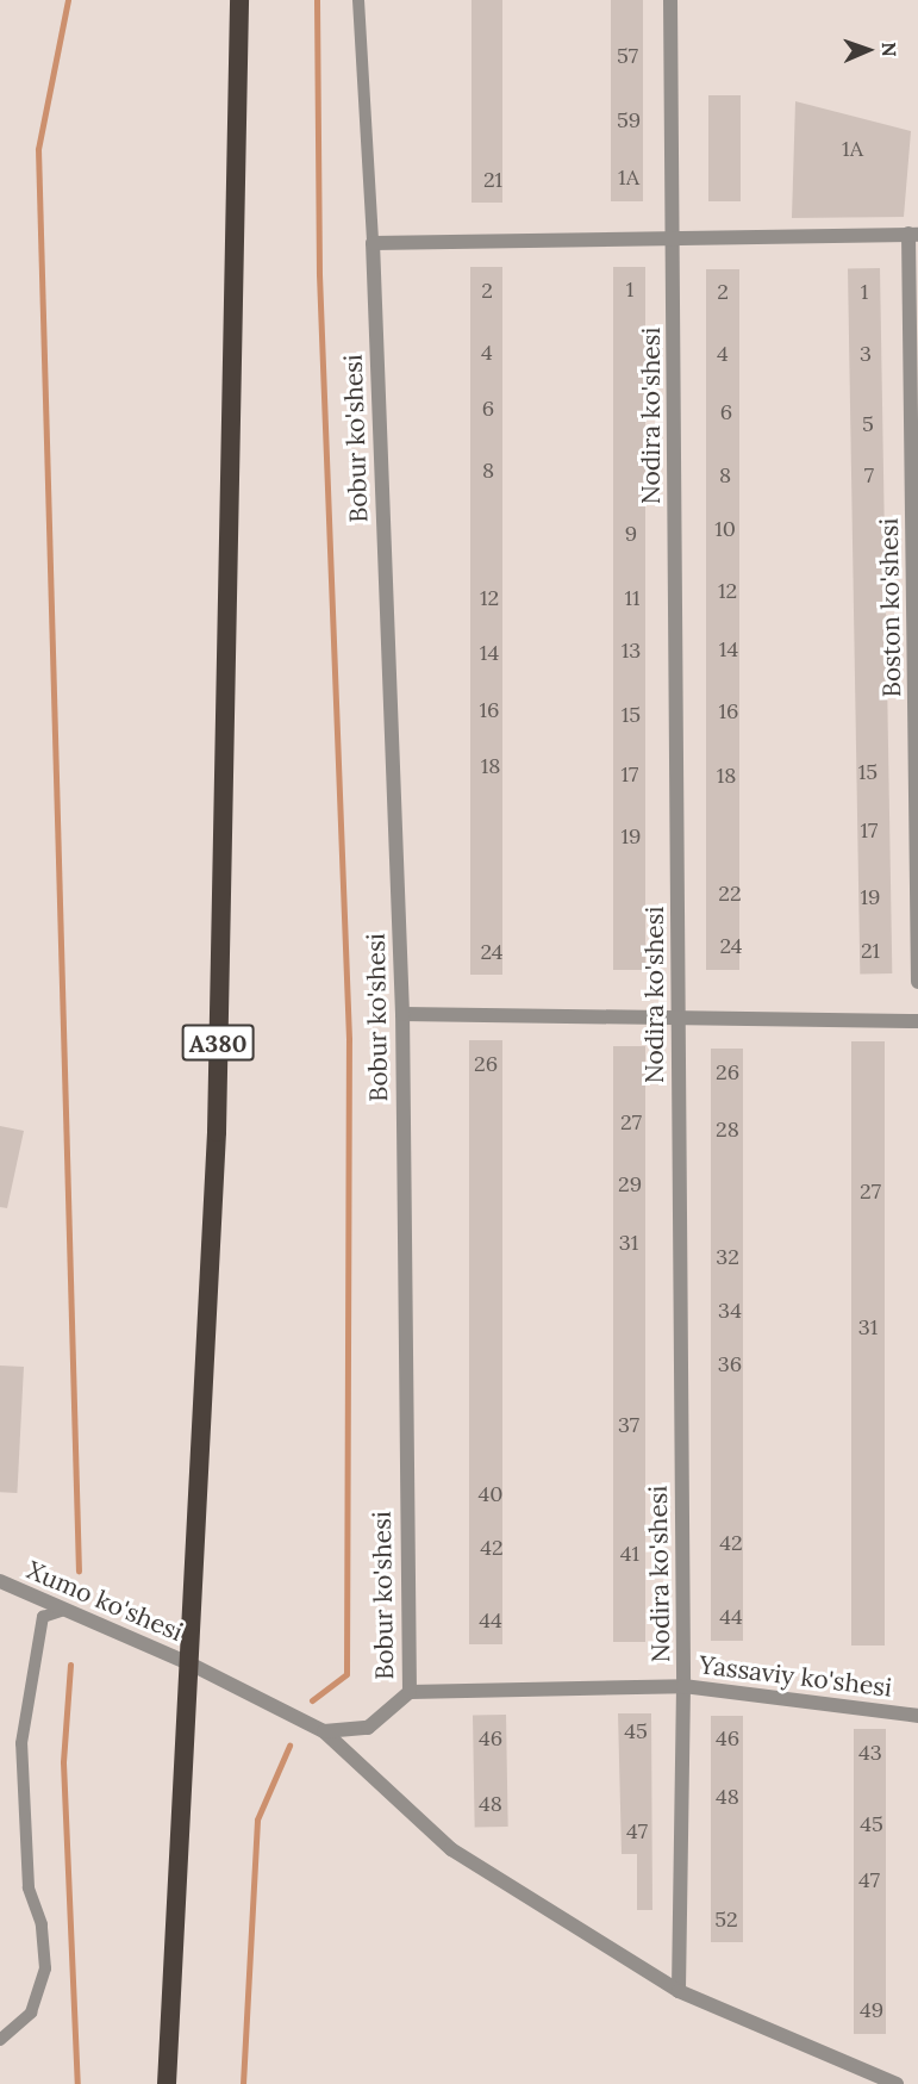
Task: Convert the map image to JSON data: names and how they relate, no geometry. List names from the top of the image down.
{
  "streets": {
    "highway": ["A380"],
    "street": [
      "Nodira ko'shesi",
      "Bobur ko'shesi",
      "Boston ko'shesi",
      "Xumo ko'shesi",
      "Yassaviy ko'shesi"
    ]
  },
  "crossings": [
    ["Nodira ko'shesi", "Xumo ko'shesi"],
    ["Nodira ko'shesi", "Yassaviy ko'shesi"],
    ["Bobur ko'shesi", "Xumo ko'shesi"],
    ["Bobur ko'shesi", "Yassaviy ko'shesi"],
    ["A380", "Xumo ko'shesi"]
  ],
  "house_numbers": [
    "57",
    "59",
    "1A",
    "1A",
    "21",
    "1",
    "2",
    "2",
    "1",
    "4",
    "4",
    "3",
    "6",
    "6",
    "5",
    "8",
    "8",
    "7",
    "10",
    "9",
    "12",
    "12",
    "11",
    "14",
    "13",
    "14",
    "16",
    "16",
    "15",
    "18",
    "15",
    "17",
    "18",
    "17",
    "19",
    "22",
    "19",
    "24",
    "21",
    "24",
    "26",
    "26",
    "27",
    "28",
    "29",
    "27",
    "31",
    "32",
    "34",
    "31",
    "36",
    "37",
    "40",
    "42",
    "42",
    "41",
    "44",
    "44",
    "45",
    "46",
    "46",
    "43",
    "48",
    "48",
    "45",
    "47",
    "47",
    "52",
    "49"
  ],
  "north": "right"
}
